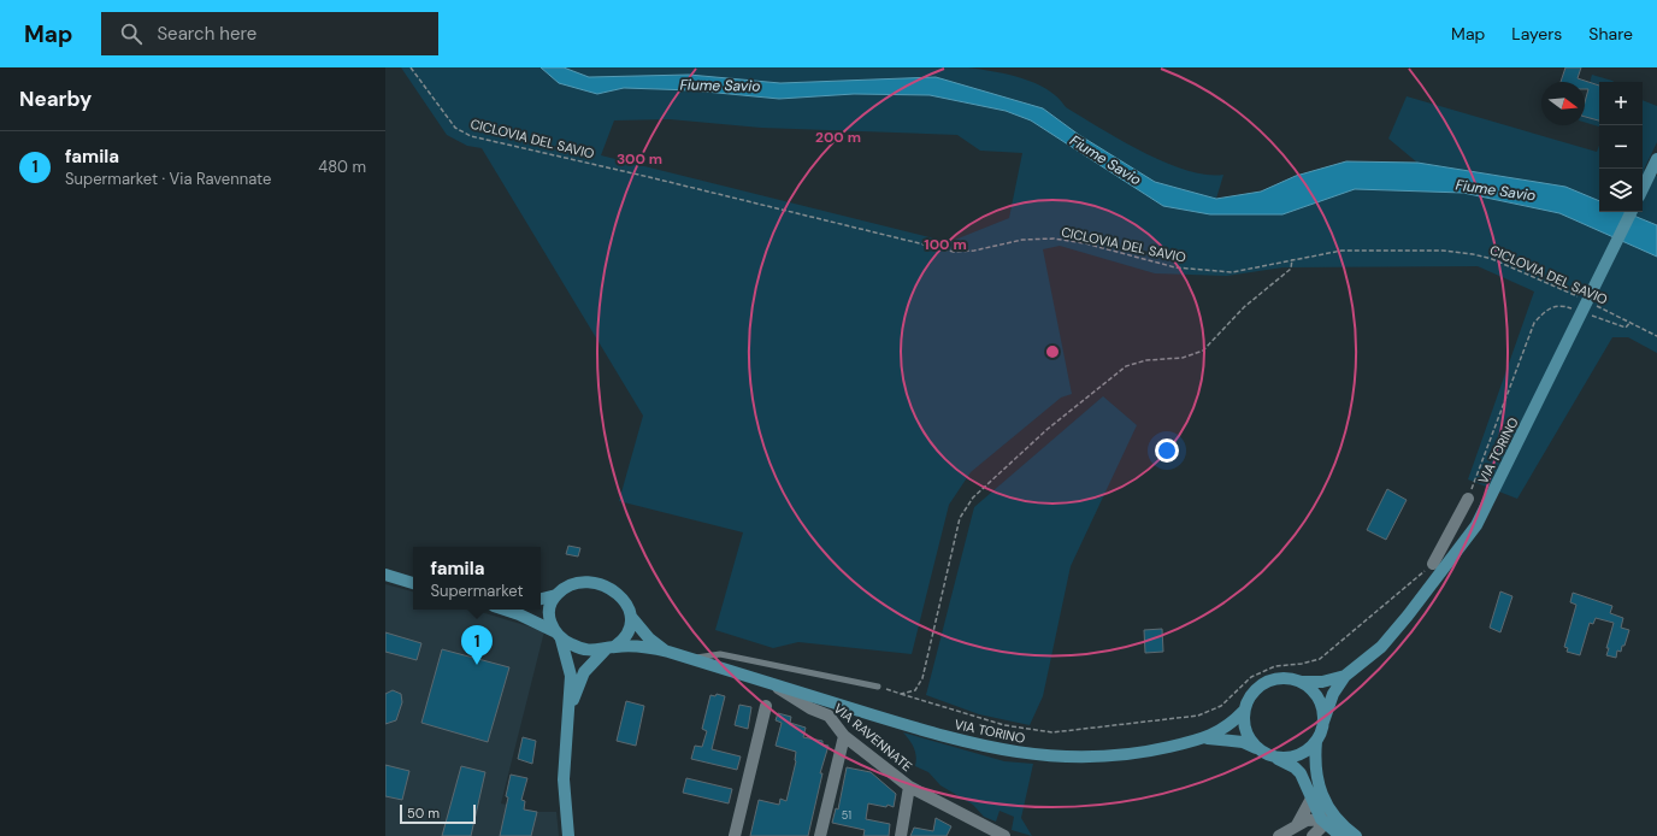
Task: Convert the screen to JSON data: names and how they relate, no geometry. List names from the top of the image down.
{
  "streets": {
    "main road": ["VIA TORINO", "VIA RAVENNATE"],
    "path": ["CICLOVIA DEL SAVIO"]
  },
  "crossings": [
    ["VIA TORINO", "VIA RAVENNATE"]
  ],
  "water": ["Fiume Savio"],
  "house_numbers": ["51"],
  "scale_bar": "50 m",
  "north": "right",
  "page": {
    "header": "Map",
    "search": "Search here",
    "nav": ["Map", "Layers", "Share"],
    "heading": "Nearby",
    "map_buttons": ["+", "−"],
    "list": [
      {
        "mark": "1",
        "name": "famila",
        "note": "Supermarket · Via Ravennate",
        "value": "480 m"
      }
    ],
    "popup": ["famila", "Supermarket"],
    "pins": "1",
    "scale": "50 m"
  },
  "rings": ["200 m", "300 m", "100 m"]
}
